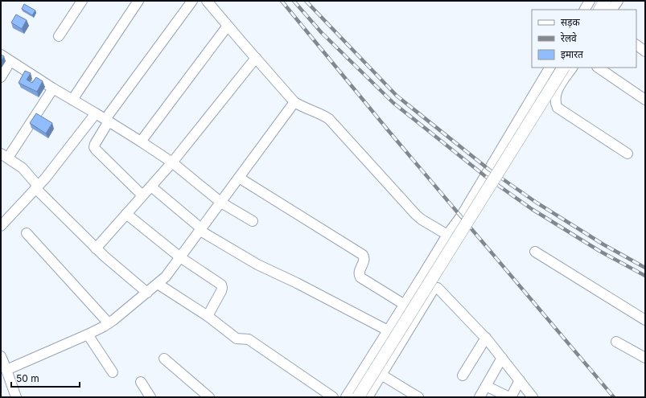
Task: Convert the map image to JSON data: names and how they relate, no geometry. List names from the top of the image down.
{
  "legend": ["सड़क", "रेलवे", "इमारत"],
  "scale_bar": "50 m"
}
